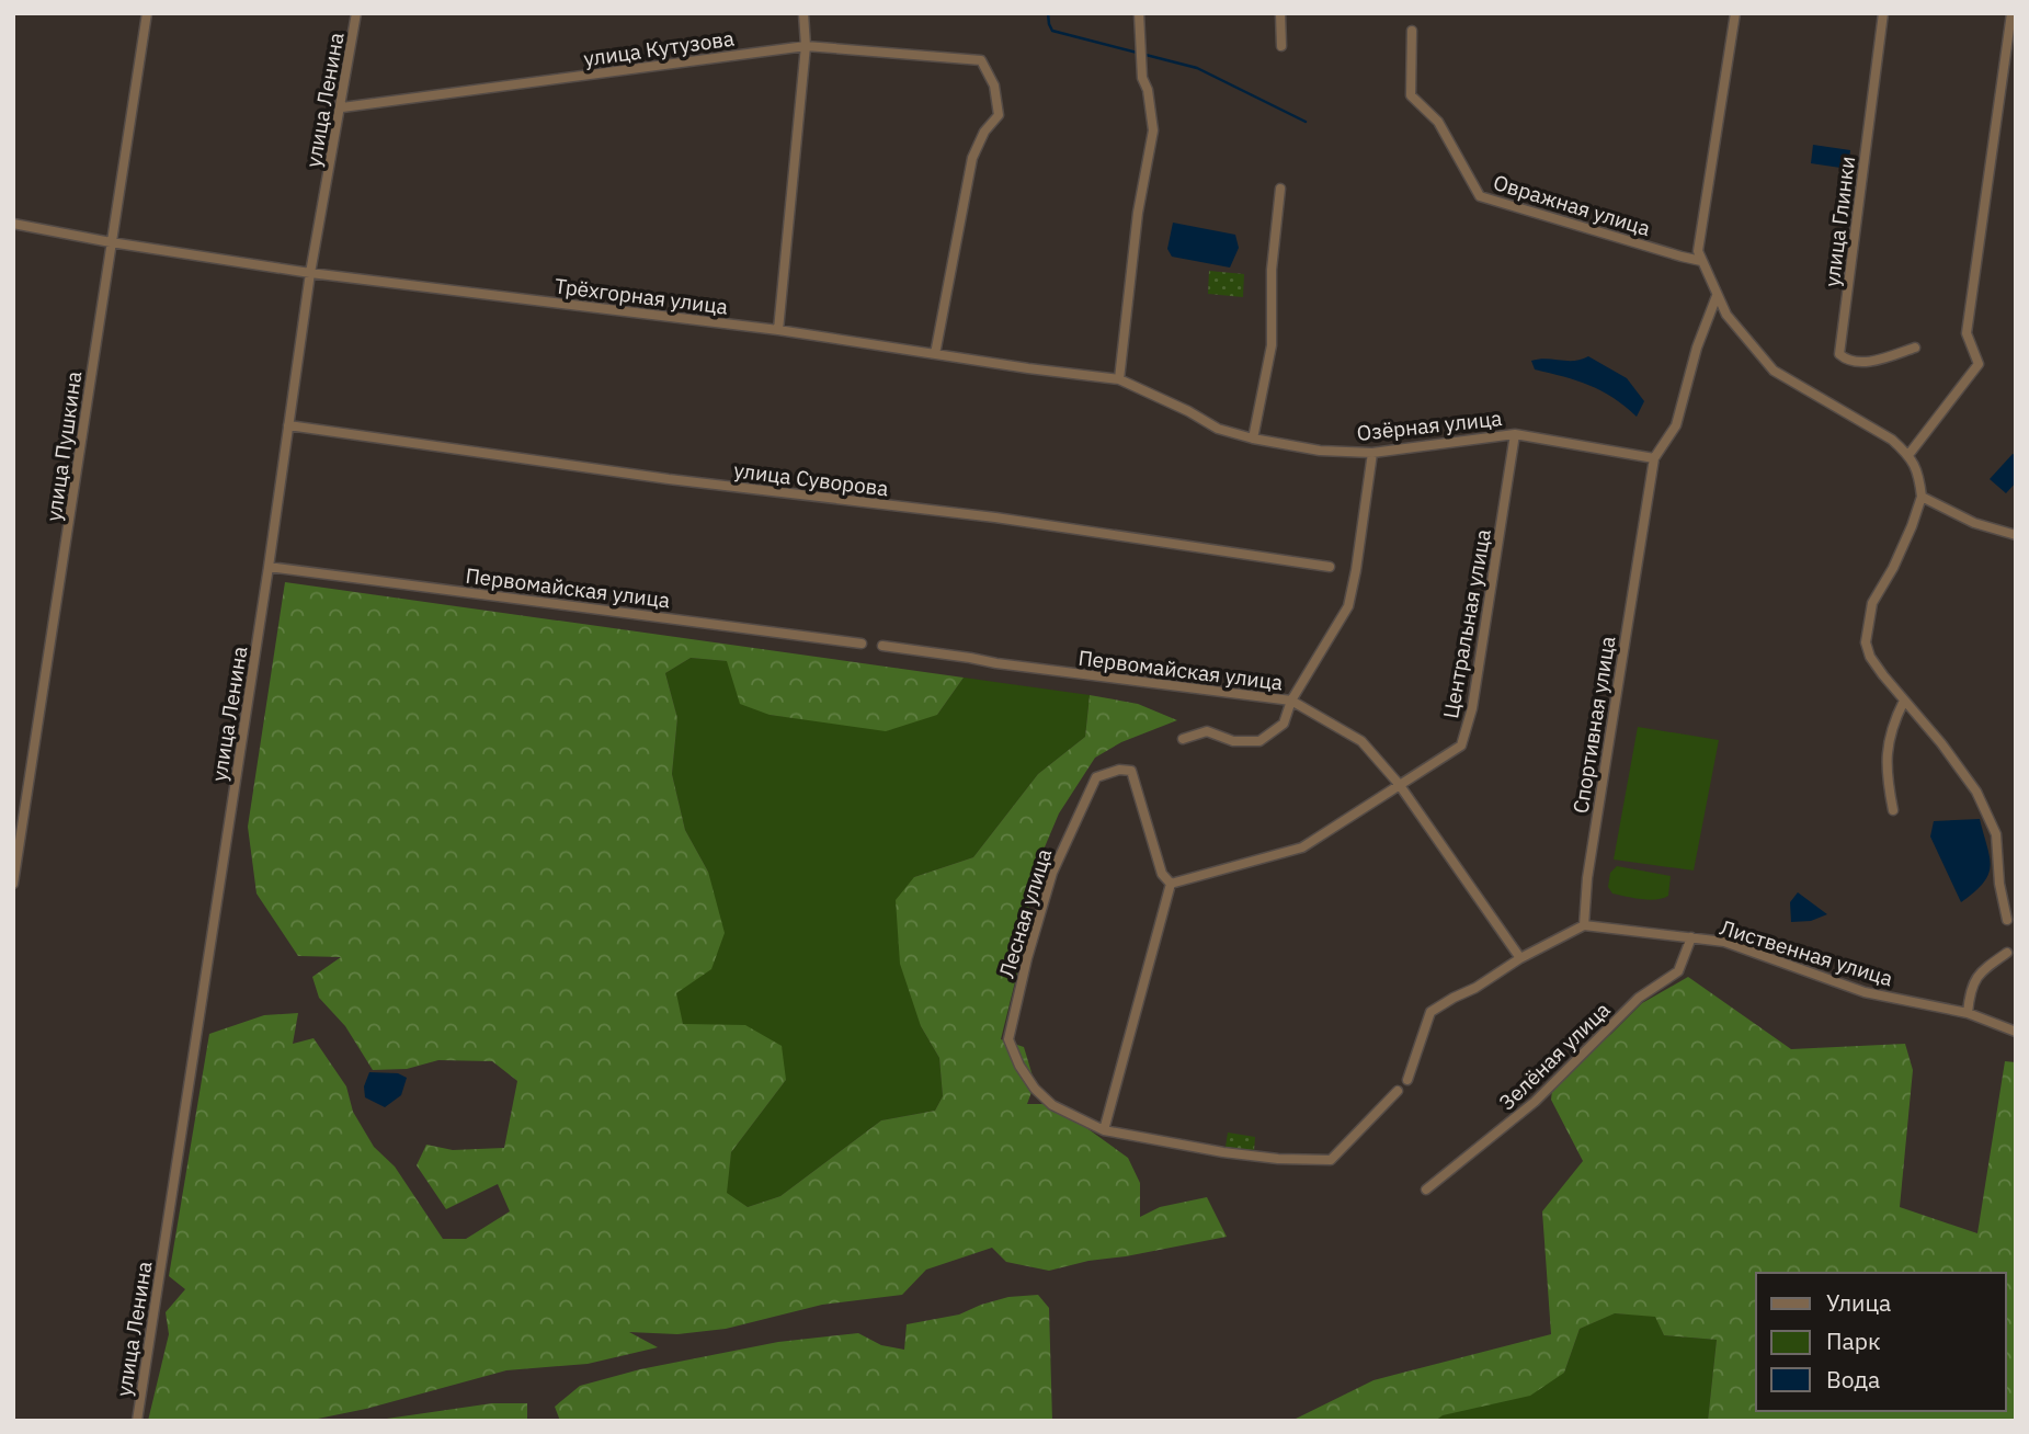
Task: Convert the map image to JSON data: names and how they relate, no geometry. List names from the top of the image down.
{
  "streets": {
    "street": [
      "улица Кутузова",
      "улица Ленина",
      "Овражная улица",
      "улица Глинки",
      "Трёхгорная улица",
      "Озёрная улица",
      "улица Пушкина",
      "улица Суворова",
      "Первомайская улица",
      "Центральная улица",
      "Спортивная улица",
      "Лесная улица",
      "Лиственная улица",
      "Зелёная улица"
    ]
  },
  "crossings": [
    ["улица Кутузова", "улица Ленина"],
    ["улица Кутузова", "Трёхгорная улица"],
    ["улица Ленина", "Трёхгорная улица"],
    ["улица Ленина", "улица Суворова"],
    ["улица Ленина", "Первомайская улица"],
    ["Трёхгорная улица", "Озёрная улица"],
    ["Трёхгорная улица", "улица Пушкина"],
    ["Озёрная улица", "Центральная улица"],
    ["Озёрная улица", "Спортивная улица"],
    ["Центральная улица", "Лесная улица"],
    ["Спортивная улица", "Лиственная улица"],
    ["Лиственная улица", "Зелёная улица"]
  ],
  "legend": ["Улица", "Парк", "Вода"]
}
